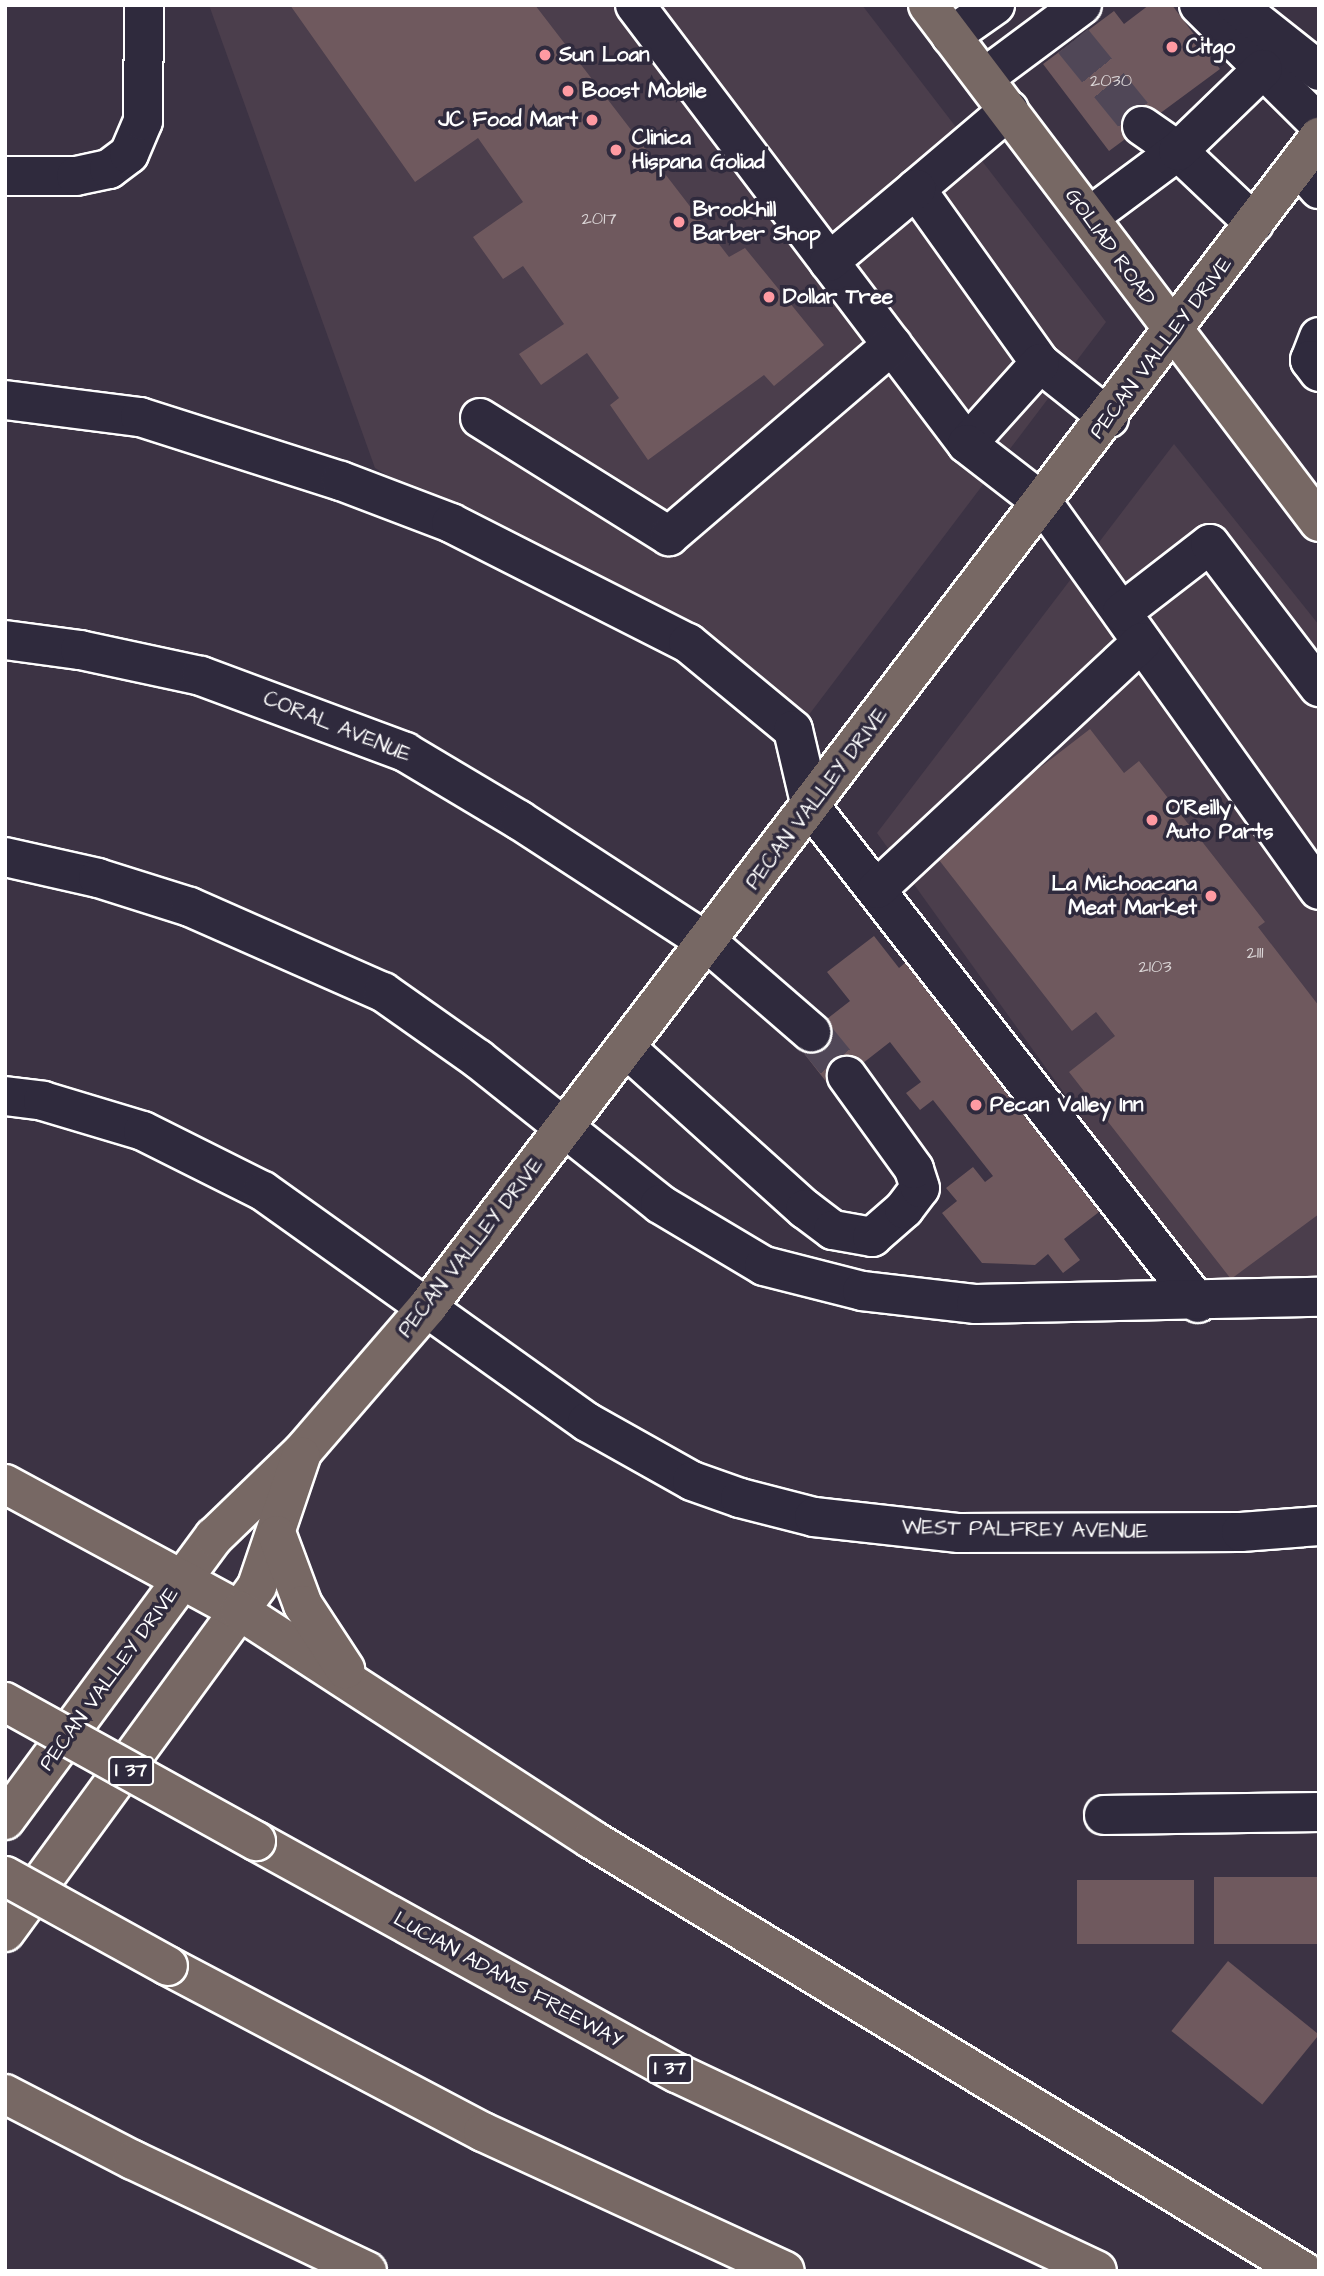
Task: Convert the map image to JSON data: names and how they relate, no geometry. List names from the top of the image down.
{
  "streets": {
    "main road": [
      "GOLIAD ROAD",
      "PECAN VALLEY DRIVE",
      "I 37",
      "LUCIAN ADAMS FREEWAY"
    ],
    "street": ["CORAL AVENUE", "WEST PALFREY AVENUE"]
  },
  "crossings": [
    ["GOLIAD ROAD", "PECAN VALLEY DRIVE"],
    ["PECAN VALLEY DRIVE", "CORAL AVENUE"],
    ["PECAN VALLEY DRIVE", "WEST PALFREY AVENUE"]
  ],
  "places": [
    "Citgo",
    "Sun Loan",
    "Boost Mobile",
    "JC Food Mart",
    "Clinica Hispana Goliad",
    "Brookhill Barber Shop",
    "Dollar Tree",
    "O'Reilly Auto Parts",
    "La Michoacana Meat Market",
    "Pecan Valley Inn"
  ],
  "house_numbers": [
    "2030",
    "2017",
    "2111",
    "2103"
  ]
}
